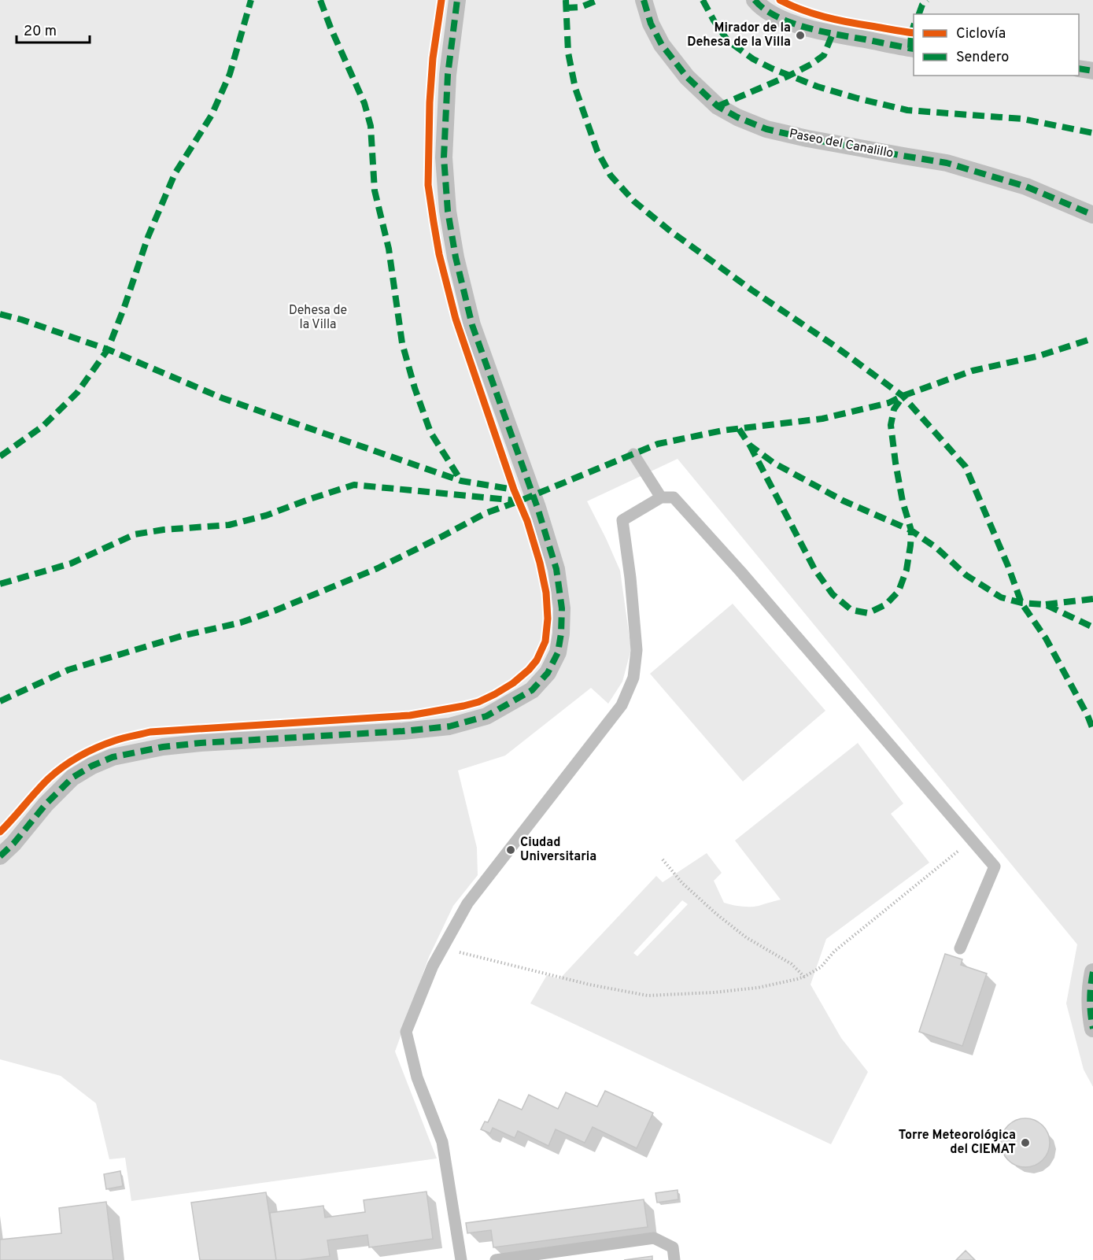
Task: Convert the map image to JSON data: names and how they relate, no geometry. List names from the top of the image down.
{
  "streets": {
    "street": ["Paseo del Canalillo"]
  },
  "parks": ["Dehesa de la Villa"],
  "places": ["Mirador de la Dehesa de la Villa", "Ciudad Universitaria", "Torre Meteorológica del CIEMAT"],
  "legend": ["Ciclovía", "Sendero"],
  "scale_bar": "20 m"
}
